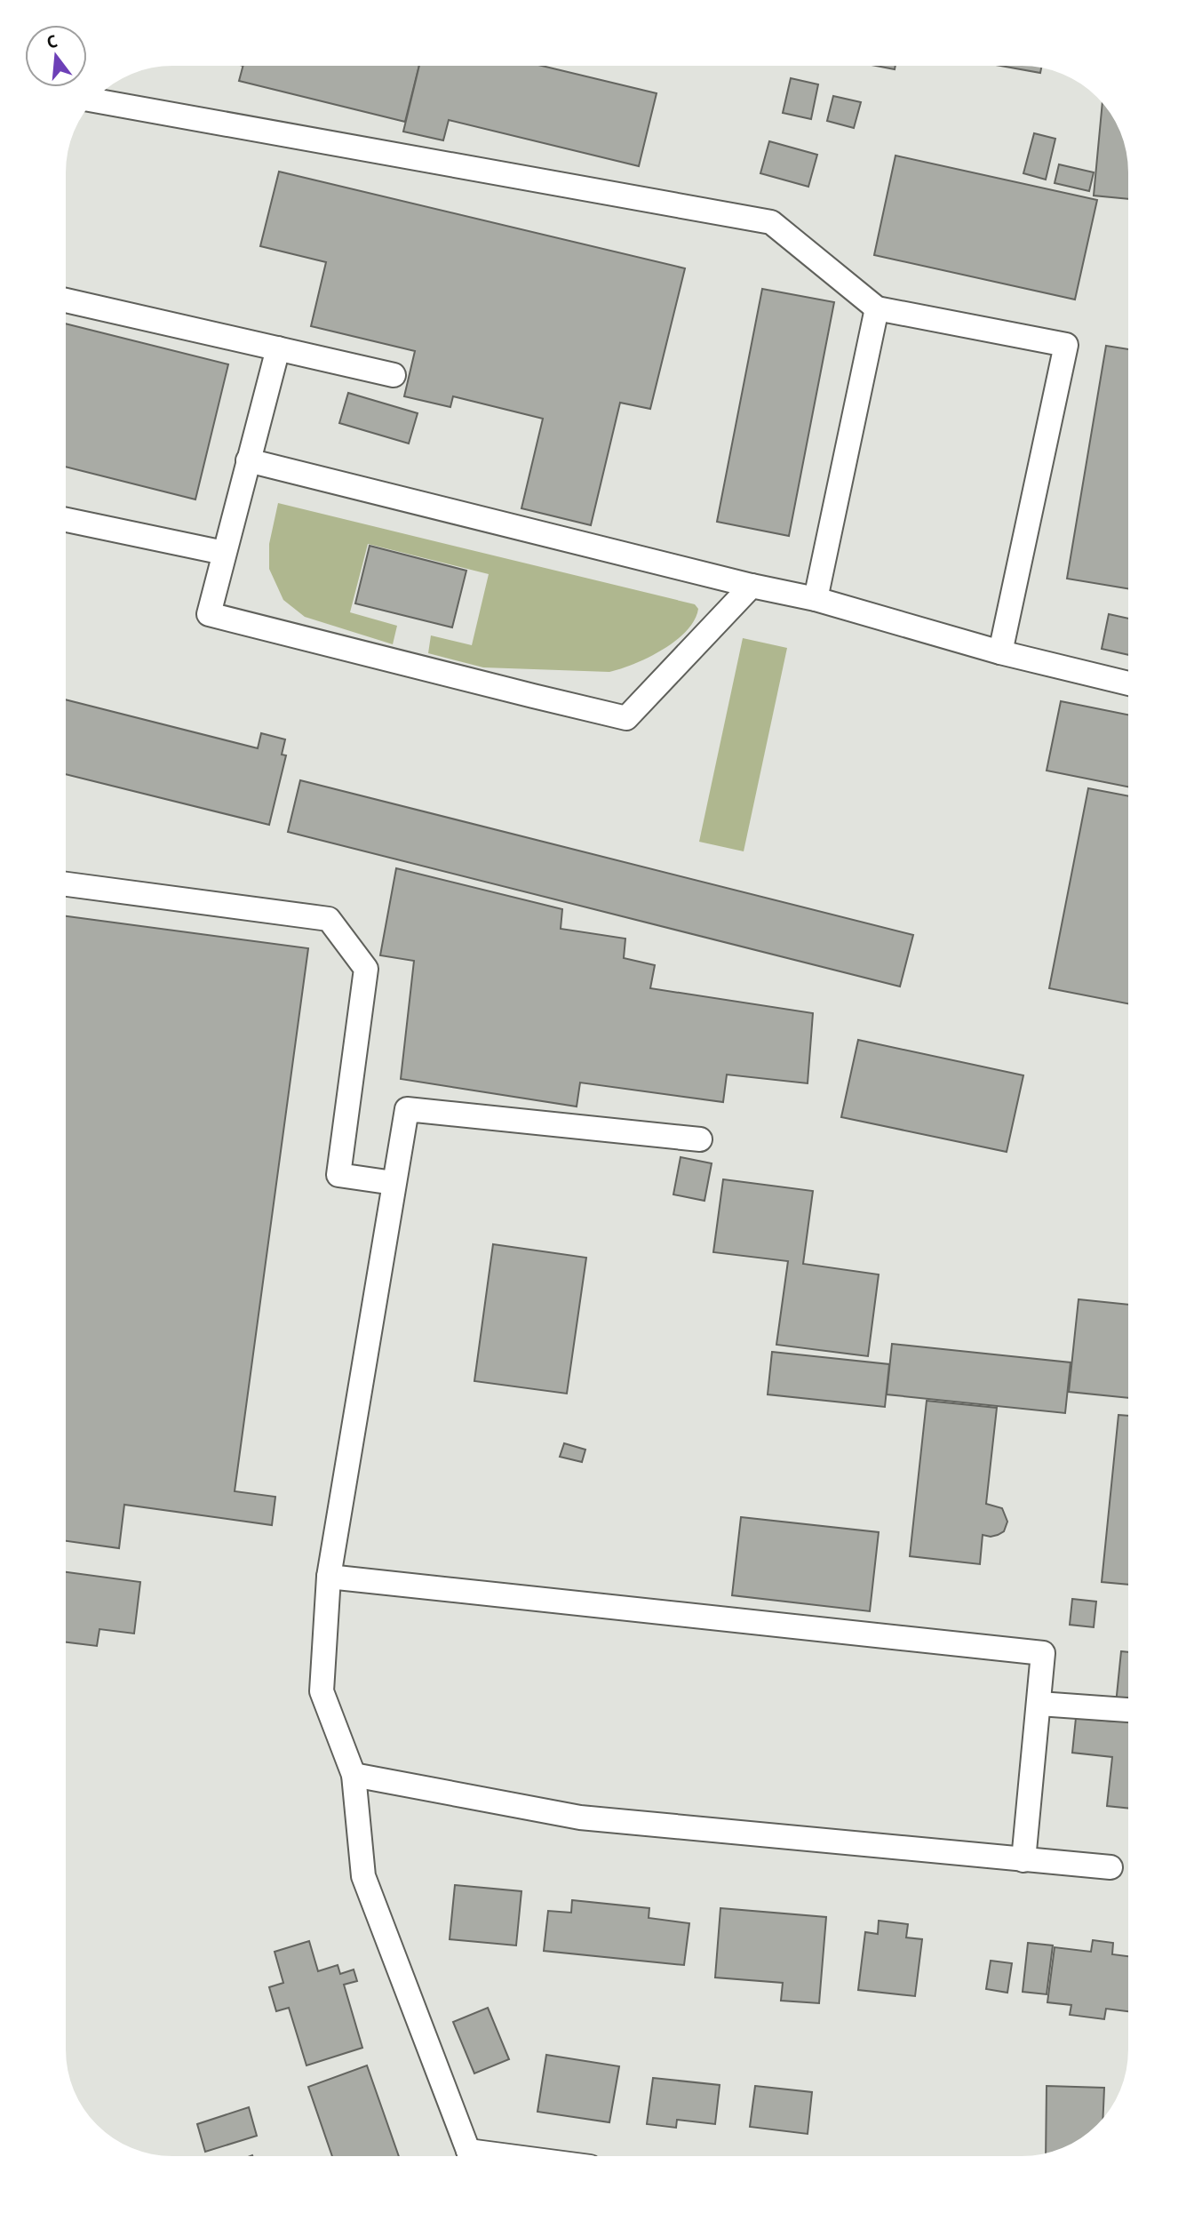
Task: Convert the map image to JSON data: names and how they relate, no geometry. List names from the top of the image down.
{
  "north": "top"
}
